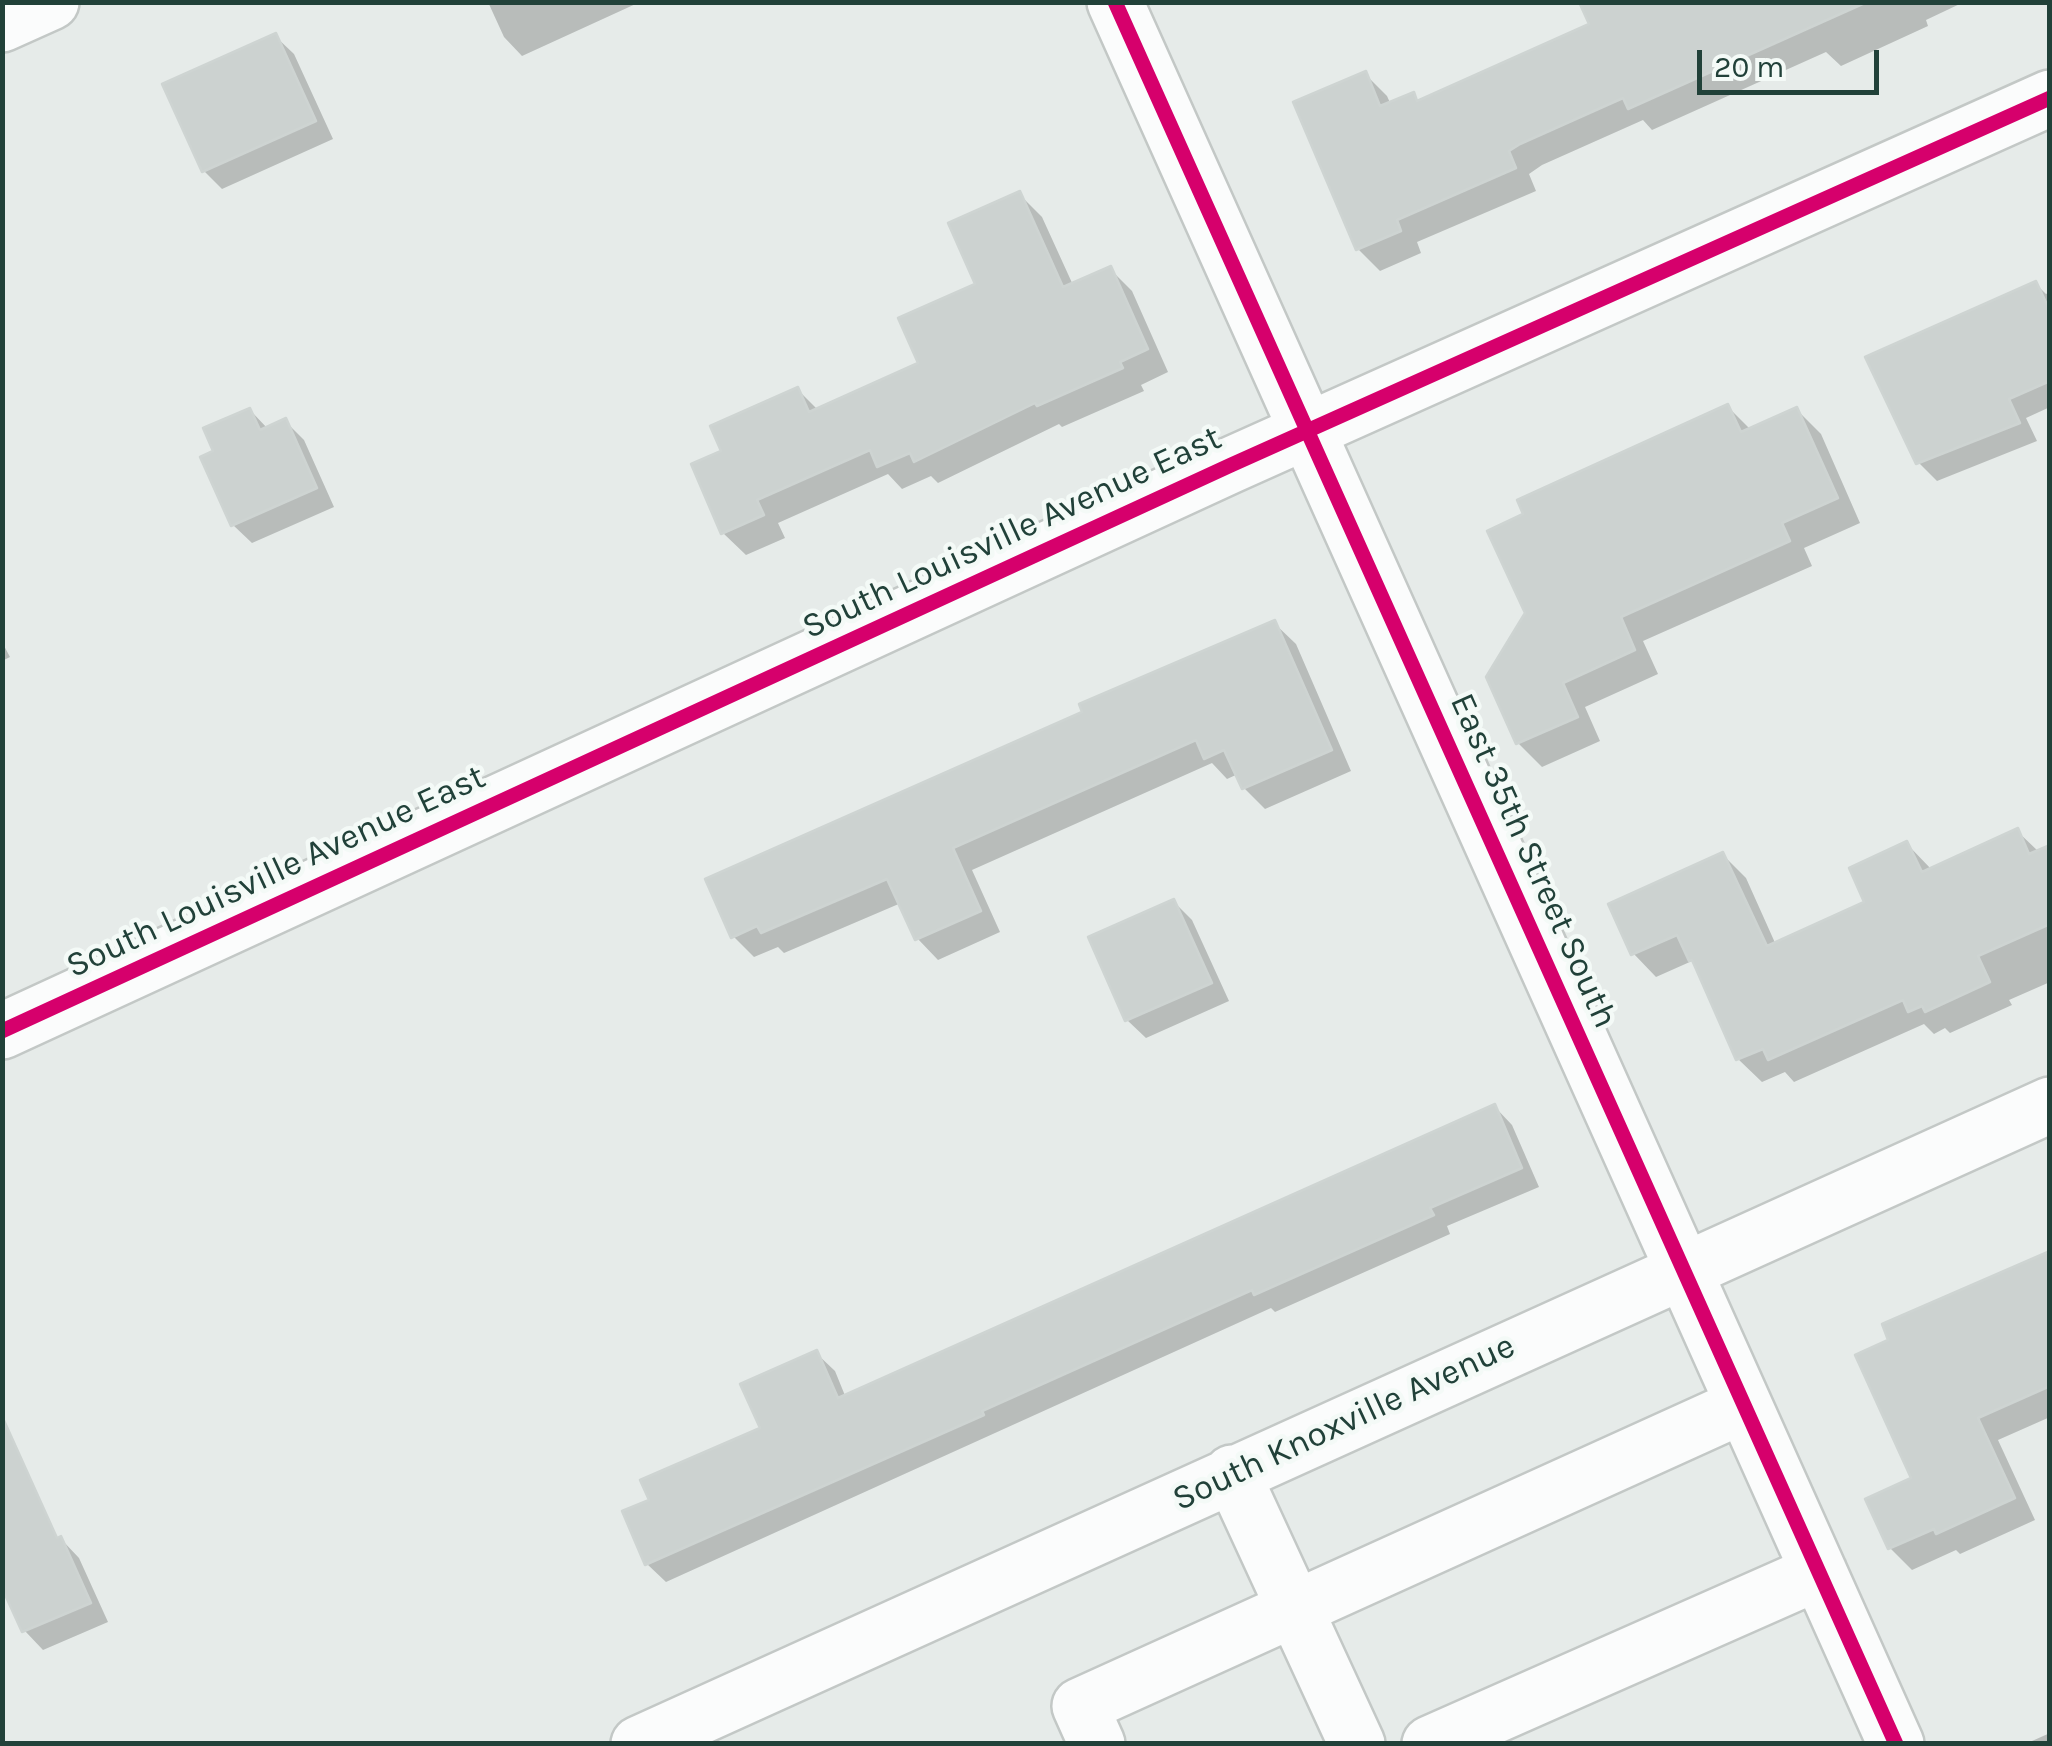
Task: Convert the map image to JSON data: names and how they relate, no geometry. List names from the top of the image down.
{
  "streets": {
    "street": ["South Louisville Avenue East", "East 35th Street South", "South Knoxville Avenue"]
  },
  "crossings": [
    ["South Louisville Avenue East", "East 35th Street South"],
    ["East 35th Street South", "South Knoxville Avenue"]
  ],
  "scale_bar": "20 m"
}
